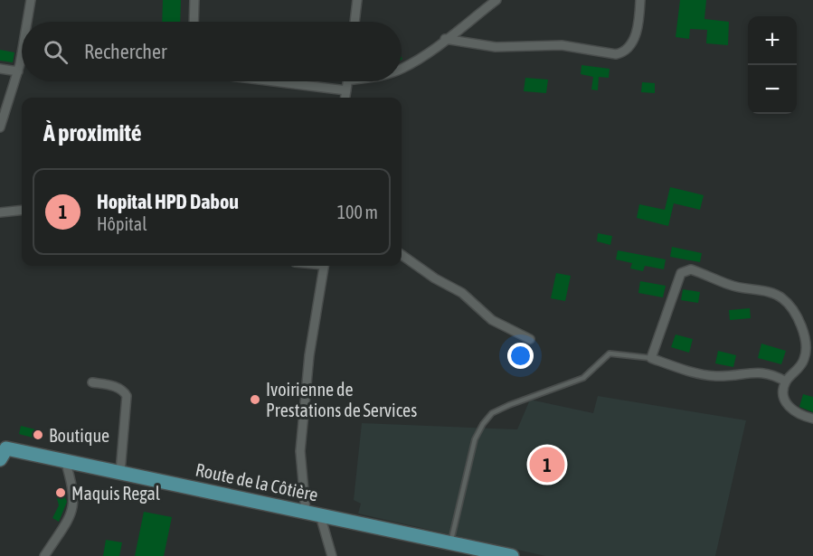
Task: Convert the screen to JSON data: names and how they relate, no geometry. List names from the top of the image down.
{
  "streets": {
    "main road": ["Route de la Côtière"]
  },
  "places": ["Ivoirienne de Prestations de Services", "Boutique", "Maquis Regal"],
  "page": {
    "map_buttons": ["+", "−"],
    "search": "Rechercher",
    "heading": "À proximité",
    "list": [
      {
        "mark": "1",
        "name": "Hopital HPD Dabou",
        "note": "Hôpital",
        "value": "100 m"
      }
    ],
    "pins": "1"
  }
}
